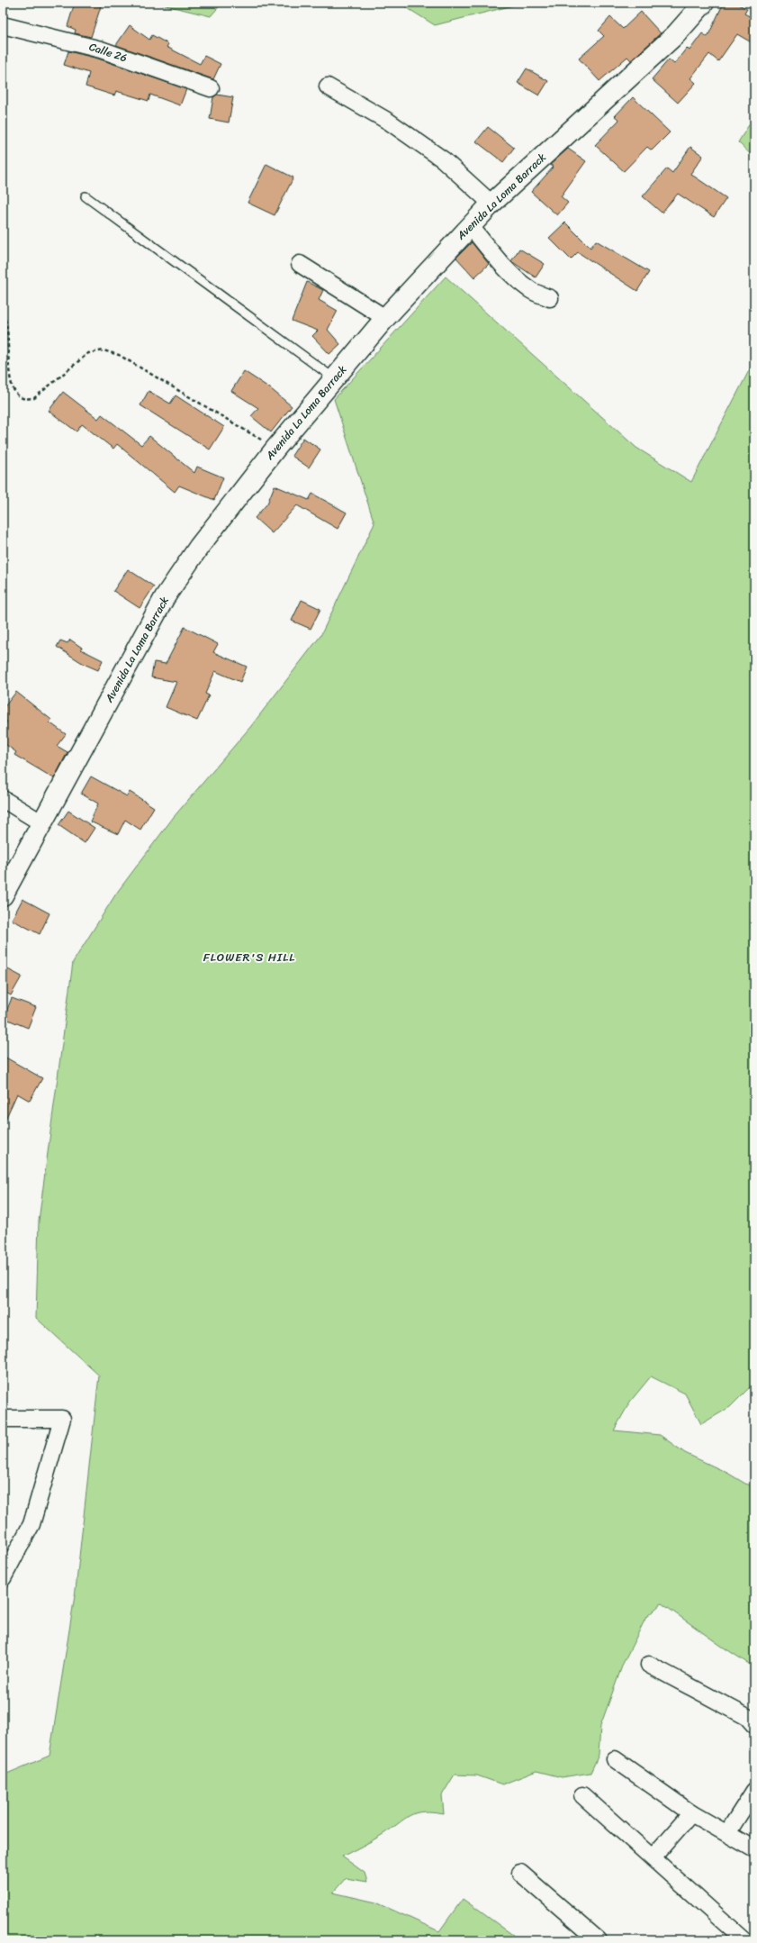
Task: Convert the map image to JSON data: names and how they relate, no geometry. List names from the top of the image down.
{
  "streets": {
    "main road": ["Avenida La Loma Barrack"],
    "street": ["Calle 26"]
  },
  "districts": ["FLOWER'S HILL"]
}
